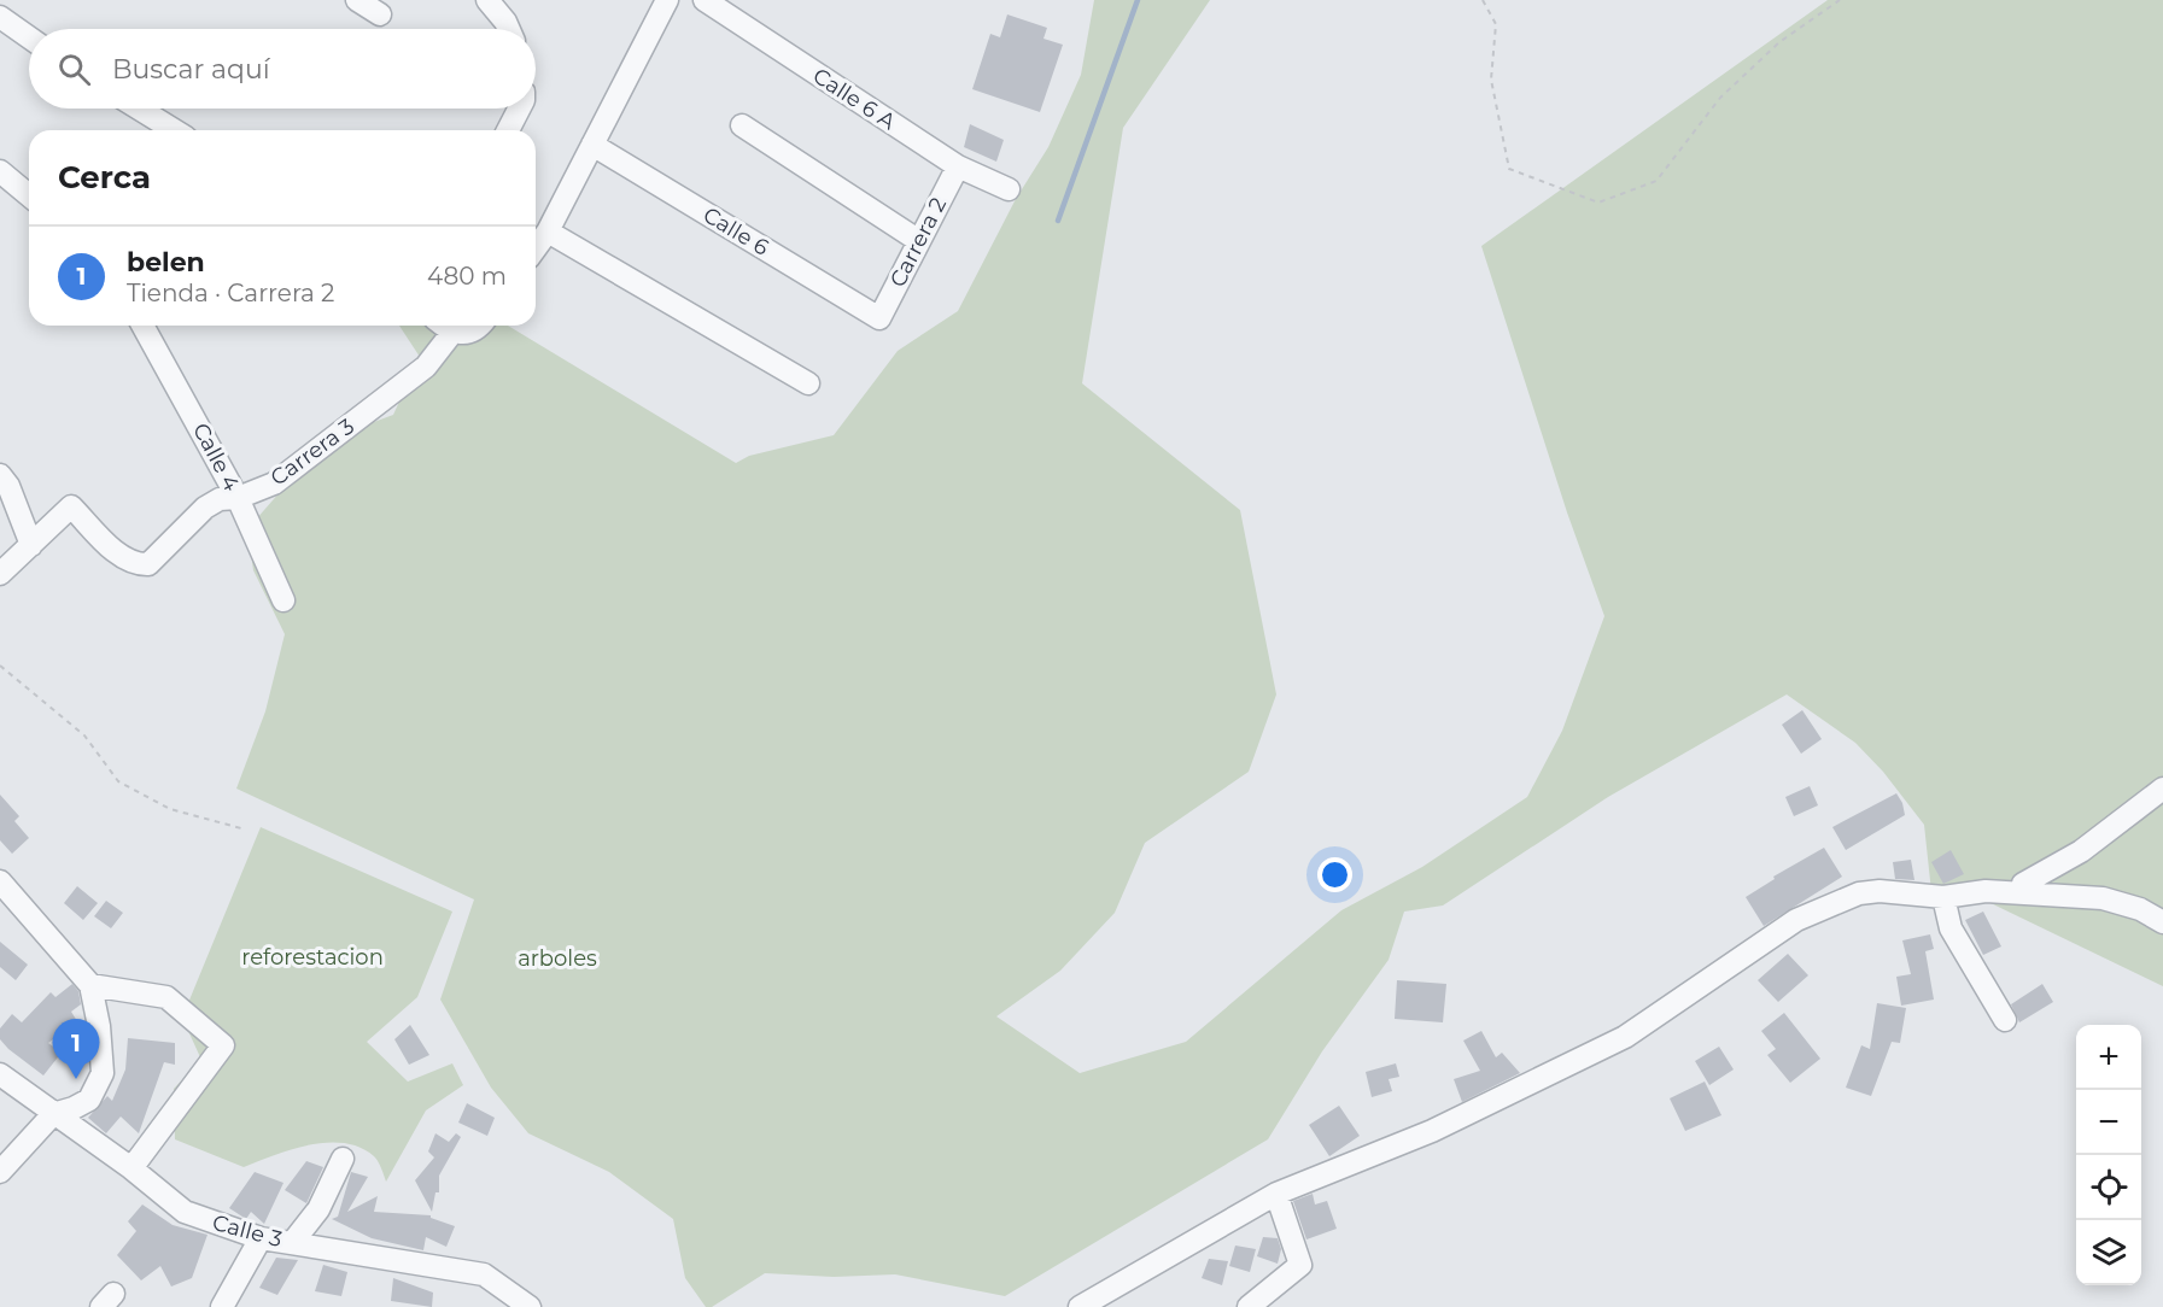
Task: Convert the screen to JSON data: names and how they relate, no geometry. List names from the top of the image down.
{
  "streets": {
    "street": [
      "Calle 6 A",
      "Calle 6",
      "Carrera 2",
      "Carrera 3",
      "Calle 4",
      "Calle 3"
    ]
  },
  "crossings": [
    ["Calle 6 A", "Carrera 2"],
    ["Calle 6", "Carrera 2"],
    ["Carrera 3", "Calle 4"]
  ],
  "parks": ["reforestacion", "arboles"],
  "page": {
    "search": "Buscar aquí",
    "heading": "Cerca",
    "list": [
      {
        "mark": "1",
        "name": "belen",
        "note": "Tienda · Carrera 2",
        "value": "480 m"
      }
    ],
    "pins": "1",
    "map_buttons": ["+", "−"]
  }
}
